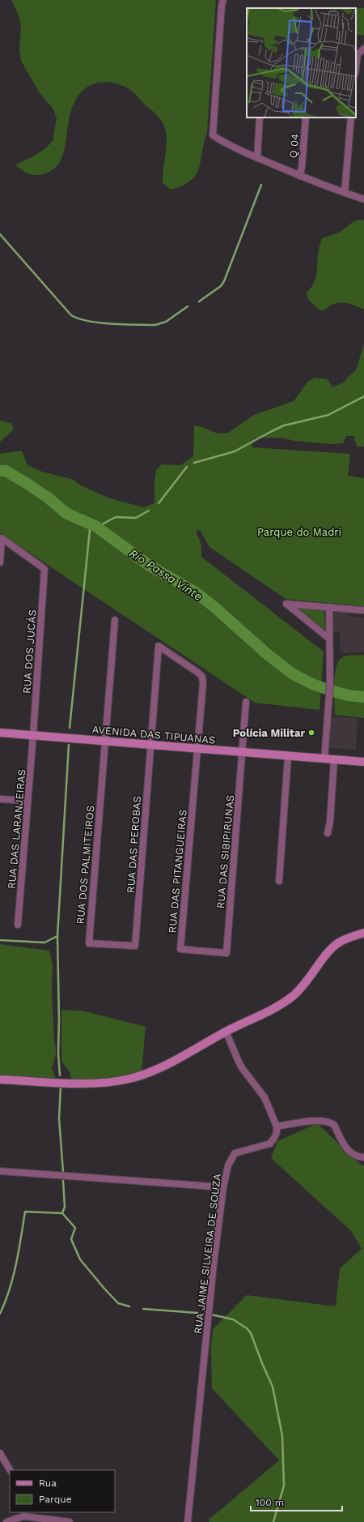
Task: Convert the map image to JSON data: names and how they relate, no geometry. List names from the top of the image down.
{
  "streets": {
    "main road": ["AVENIDA DAS TIPUANAS"],
    "street": [
      "Q 04",
      "RUA DOS JUCÁS",
      "RUA DAS LARANJEIRAS",
      "RUA DAS PEROBAS",
      "RUA DAS SIBIPIRUNAS",
      "RUA DOS PALMITEIROS",
      "RUA DAS PITANGUEIRAS",
      "RUA JAIME SILVEIRA DE SOUZA"
    ]
  },
  "crossings": [
    ["RUA DOS JUCÁS", "AVENIDA DAS TIPUANAS"],
    ["RUA DOS JUCÁS", "RUA DAS LARANJEIRAS"],
    ["AVENIDA DAS TIPUANAS", "RUA DAS LARANJEIRAS"],
    ["AVENIDA DAS TIPUANAS", "RUA DAS PEROBAS"],
    ["AVENIDA DAS TIPUANAS", "RUA DAS SIBIPIRUNAS"],
    ["AVENIDA DAS TIPUANAS", "RUA DOS PALMITEIROS"],
    ["AVENIDA DAS TIPUANAS", "RUA DAS PITANGUEIRAS"],
    ["RUA DAS PEROBAS", "RUA DOS PALMITEIROS"],
    ["RUA DAS PEROBAS", "RUA DAS PITANGUEIRAS"],
    ["RUA DAS SIBIPIRUNAS", "RUA DAS PITANGUEIRAS"]
  ],
  "water": ["Rio Passa Vinte"],
  "parks": ["Parque do Madri"],
  "places": ["Polícia Militar"],
  "legend": ["Rua", "Parque"],
  "scale_bar": "100 m"
}
